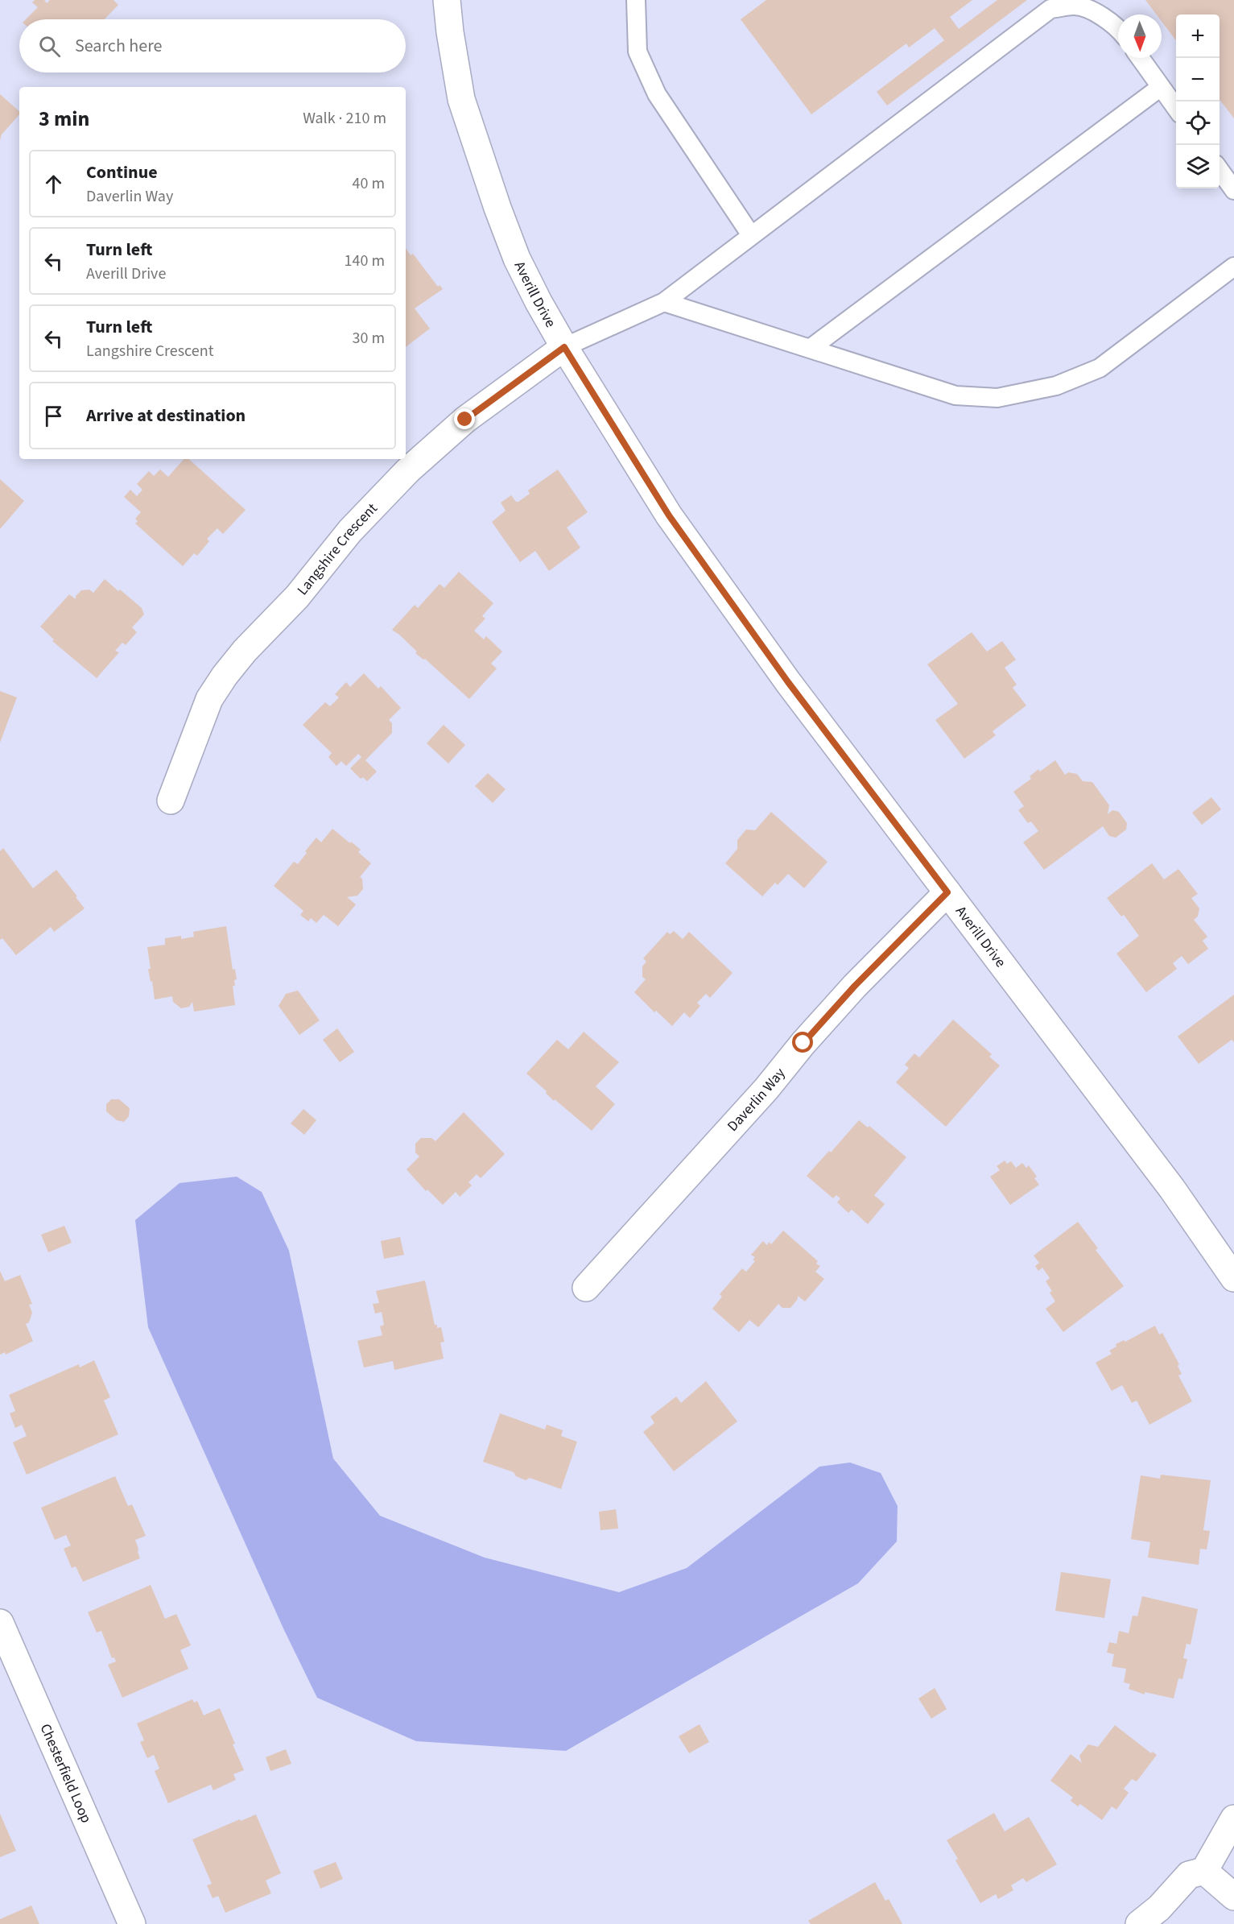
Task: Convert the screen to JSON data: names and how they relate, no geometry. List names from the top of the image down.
{
  "streets": {
    "street": [
      "Averill Drive",
      "Langshire Crescent",
      "Daverlin Way",
      "Chesterfield Loop"
    ]
  },
  "crossings": [
    ["Averill Drive", "Langshire Crescent"],
    ["Averill Drive", "Daverlin Way"]
  ],
  "north": "bottom",
  "page": {
    "map_buttons": ["+", "−"],
    "search": "Search here",
    "heading": ["3 min", "Walk · 210 m"],
    "list": [
      ["Continue", "Daverlin Way", "40 m"],
      ["Turn left", "Averill Drive", "140 m"],
      ["Turn left", "Langshire Crescent", "30 m"],
      "Arrive at destination"
    ]
  }
}
